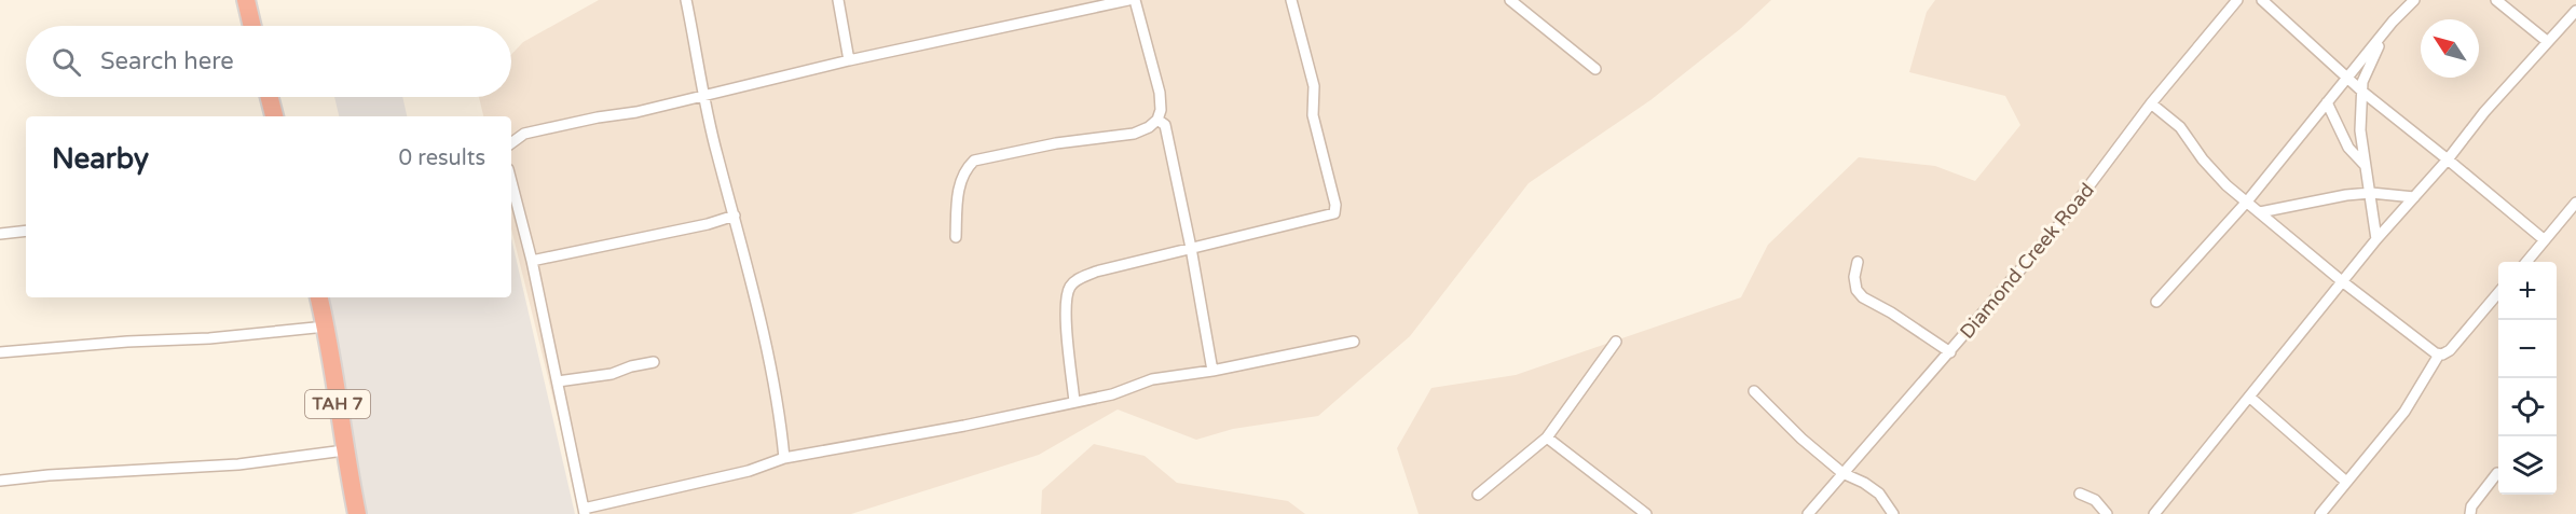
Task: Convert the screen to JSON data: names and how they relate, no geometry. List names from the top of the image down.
{
  "streets": {
    "highway": ["TAH 7"],
    "street": ["Diamond Creek Road"]
  },
  "north": "top left",
  "page": {
    "search": "Search here",
    "heading": ["Nearby", "0 results"],
    "map_buttons": ["+", "−"]
  }
}
